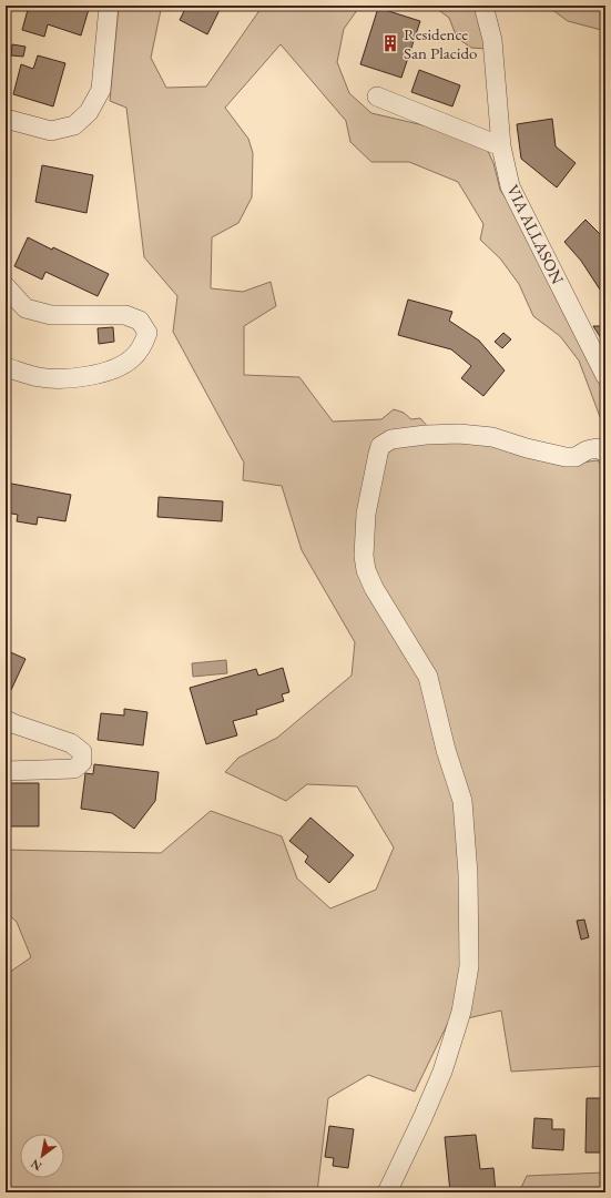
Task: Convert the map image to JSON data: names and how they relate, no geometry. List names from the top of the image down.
{
  "streets": {
    "street": ["VIA ALLASON"]
  },
  "places": {
    "building": ["Residence San Placido"]
  },
  "north": "bottom left"
}
